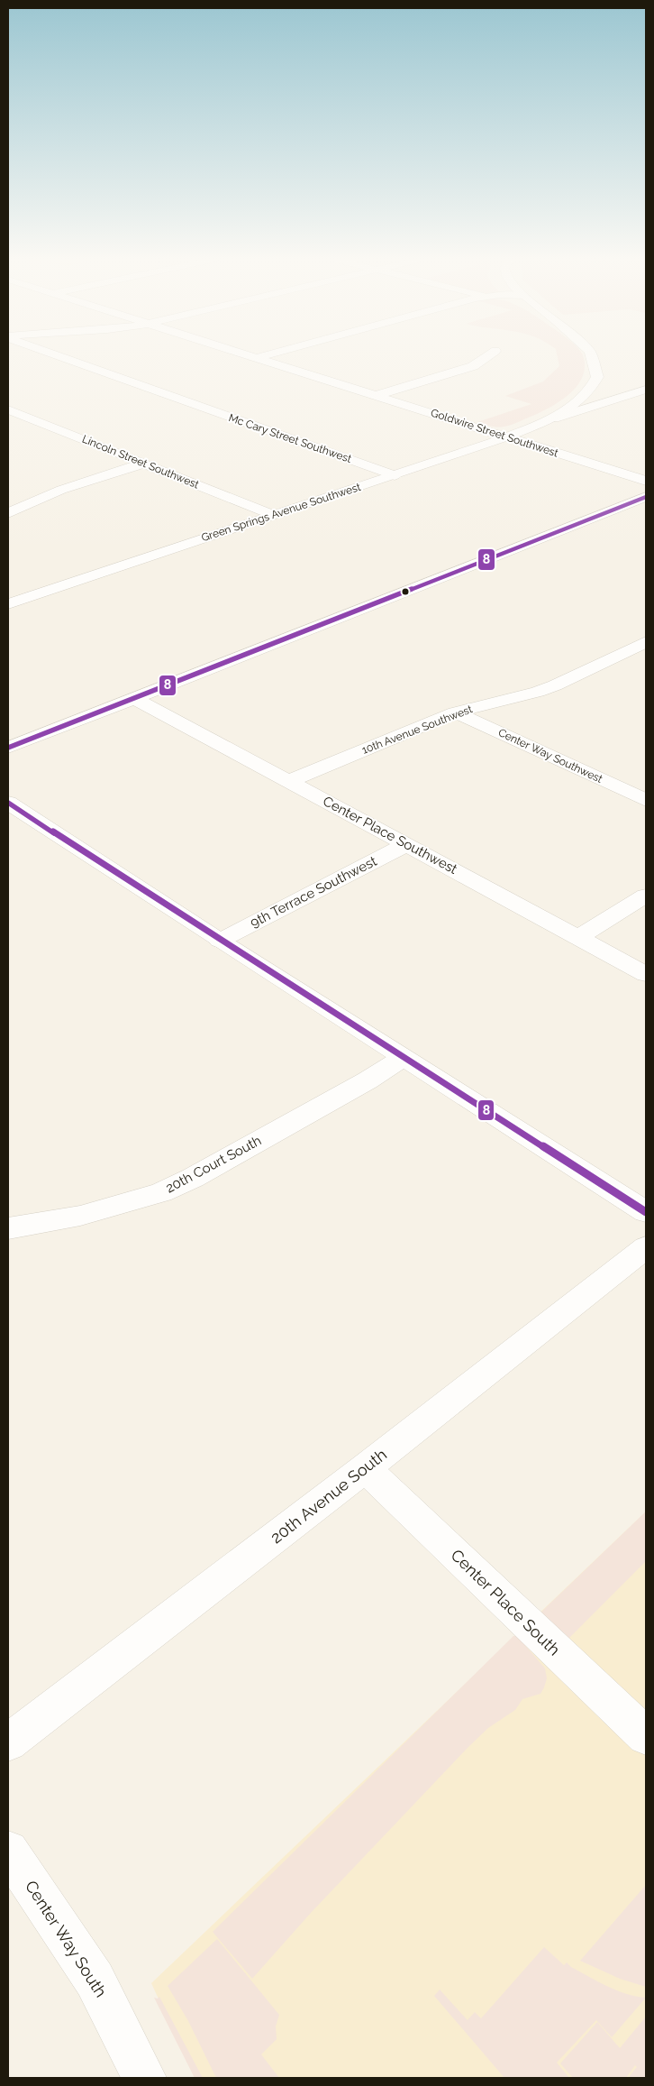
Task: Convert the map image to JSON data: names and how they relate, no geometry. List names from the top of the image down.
{
  "streets": {
    "street": [
      "Goldwire Street Southwest",
      "Mc Cary Street Southwest",
      "Lincoln Street Southwest",
      "Green Springs Avenue Southwest",
      "10th Avenue Southwest",
      "Center Way Southwest",
      "Center Place Southwest",
      "9th Terrace Southwest",
      "20th Court South",
      "20th Avenue South",
      "Center Place South",
      "Center Way South"
    ]
  },
  "crossings": [
    ["Goldwire Street Southwest", "Green Springs Avenue Southwest"],
    ["Mc Cary Street Southwest", "Green Springs Avenue Southwest"],
    ["Lincoln Street Southwest", "Green Springs Avenue Southwest"],
    ["10th Avenue Southwest", "Center Way Southwest"],
    ["10th Avenue Southwest", "Center Place Southwest"],
    ["Center Place Southwest", "9th Terrace Southwest"],
    ["20th Avenue South", "Center Place South"]
  ],
  "lines": ["transit line 8"]
}
